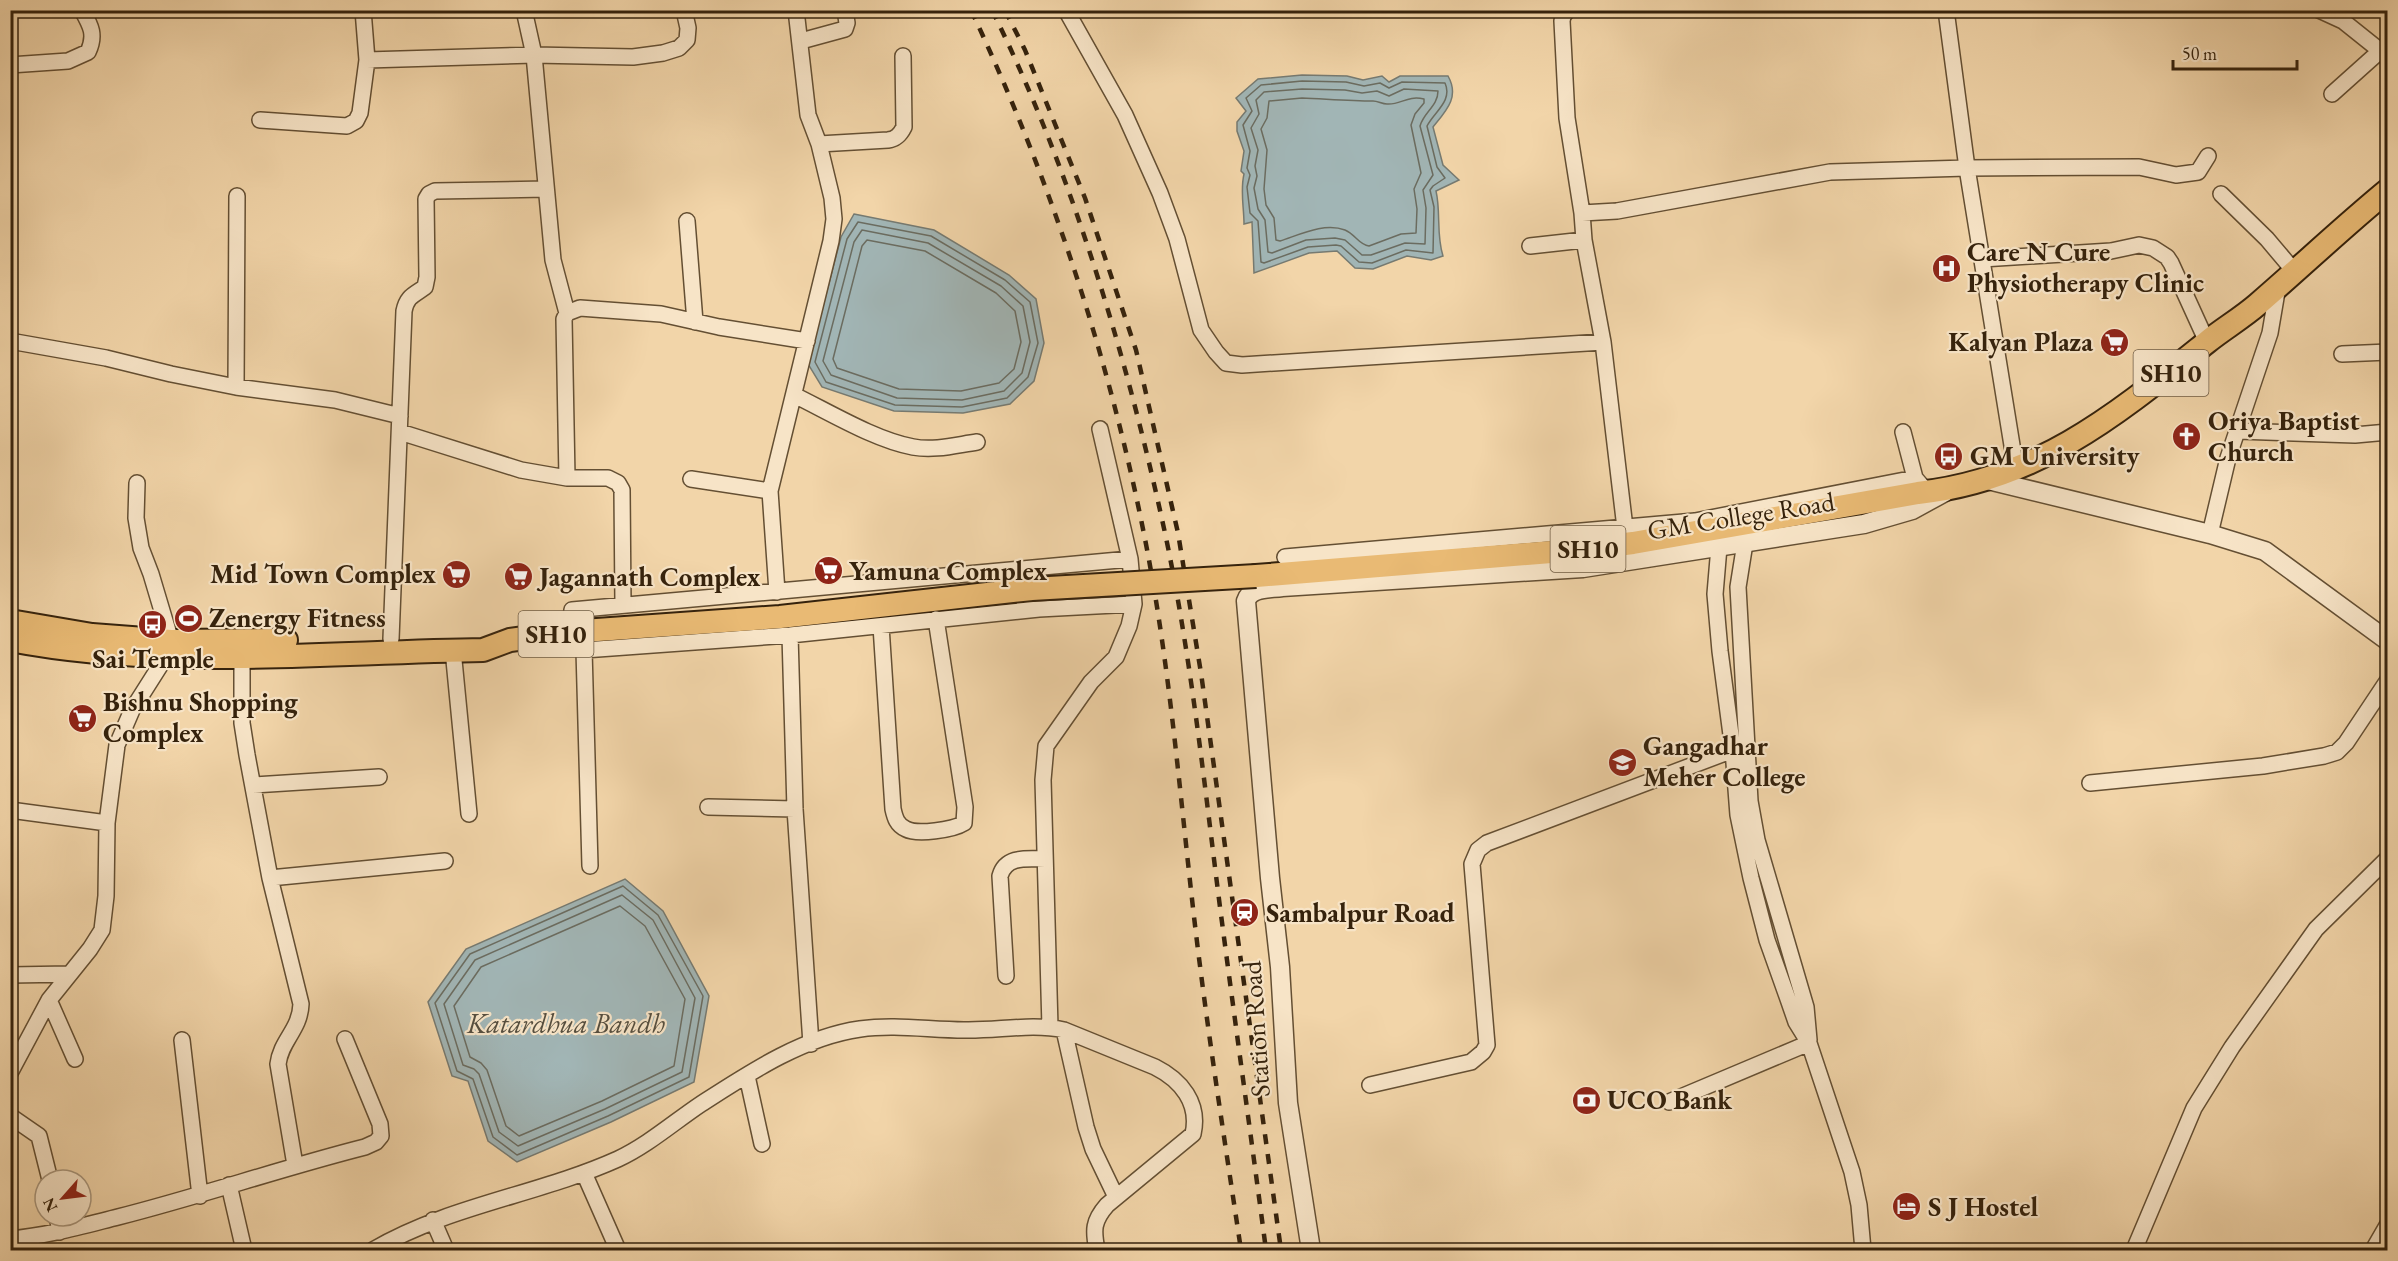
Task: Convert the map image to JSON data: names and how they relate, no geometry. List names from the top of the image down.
{
  "streets": {
    "main road": ["SH10"],
    "street": ["GM College Road", "Station Road"]
  },
  "crossings": [
    ["SH10", "GM College Road"],
    ["GM College Road", "Station Road"]
  ],
  "water": ["Katardhua Bandh"],
  "places": {
    "hospital": ["Care N Cure Physiotherapy Clinic"],
    "supermarket": [
      "Kalyan Plaza",
      "Yamuna Complex",
      "Mid Town Complex",
      "Jagannath Complex",
      "Bishnu Shopping Complex"
    ],
    "church": ["Oriya Baptist Church"],
    "bus stop": ["GM University", "Sai Temple"],
    "sports": ["Zenergy Fitness"],
    "school or university": ["Gangadhar Meher College"],
    "station": ["Sambalpur Road"],
    "bank": ["UCO Bank"],
    "hotel": ["S J Hostel"]
  },
  "scale_bar": "50 m",
  "north": "bottom left"
}
